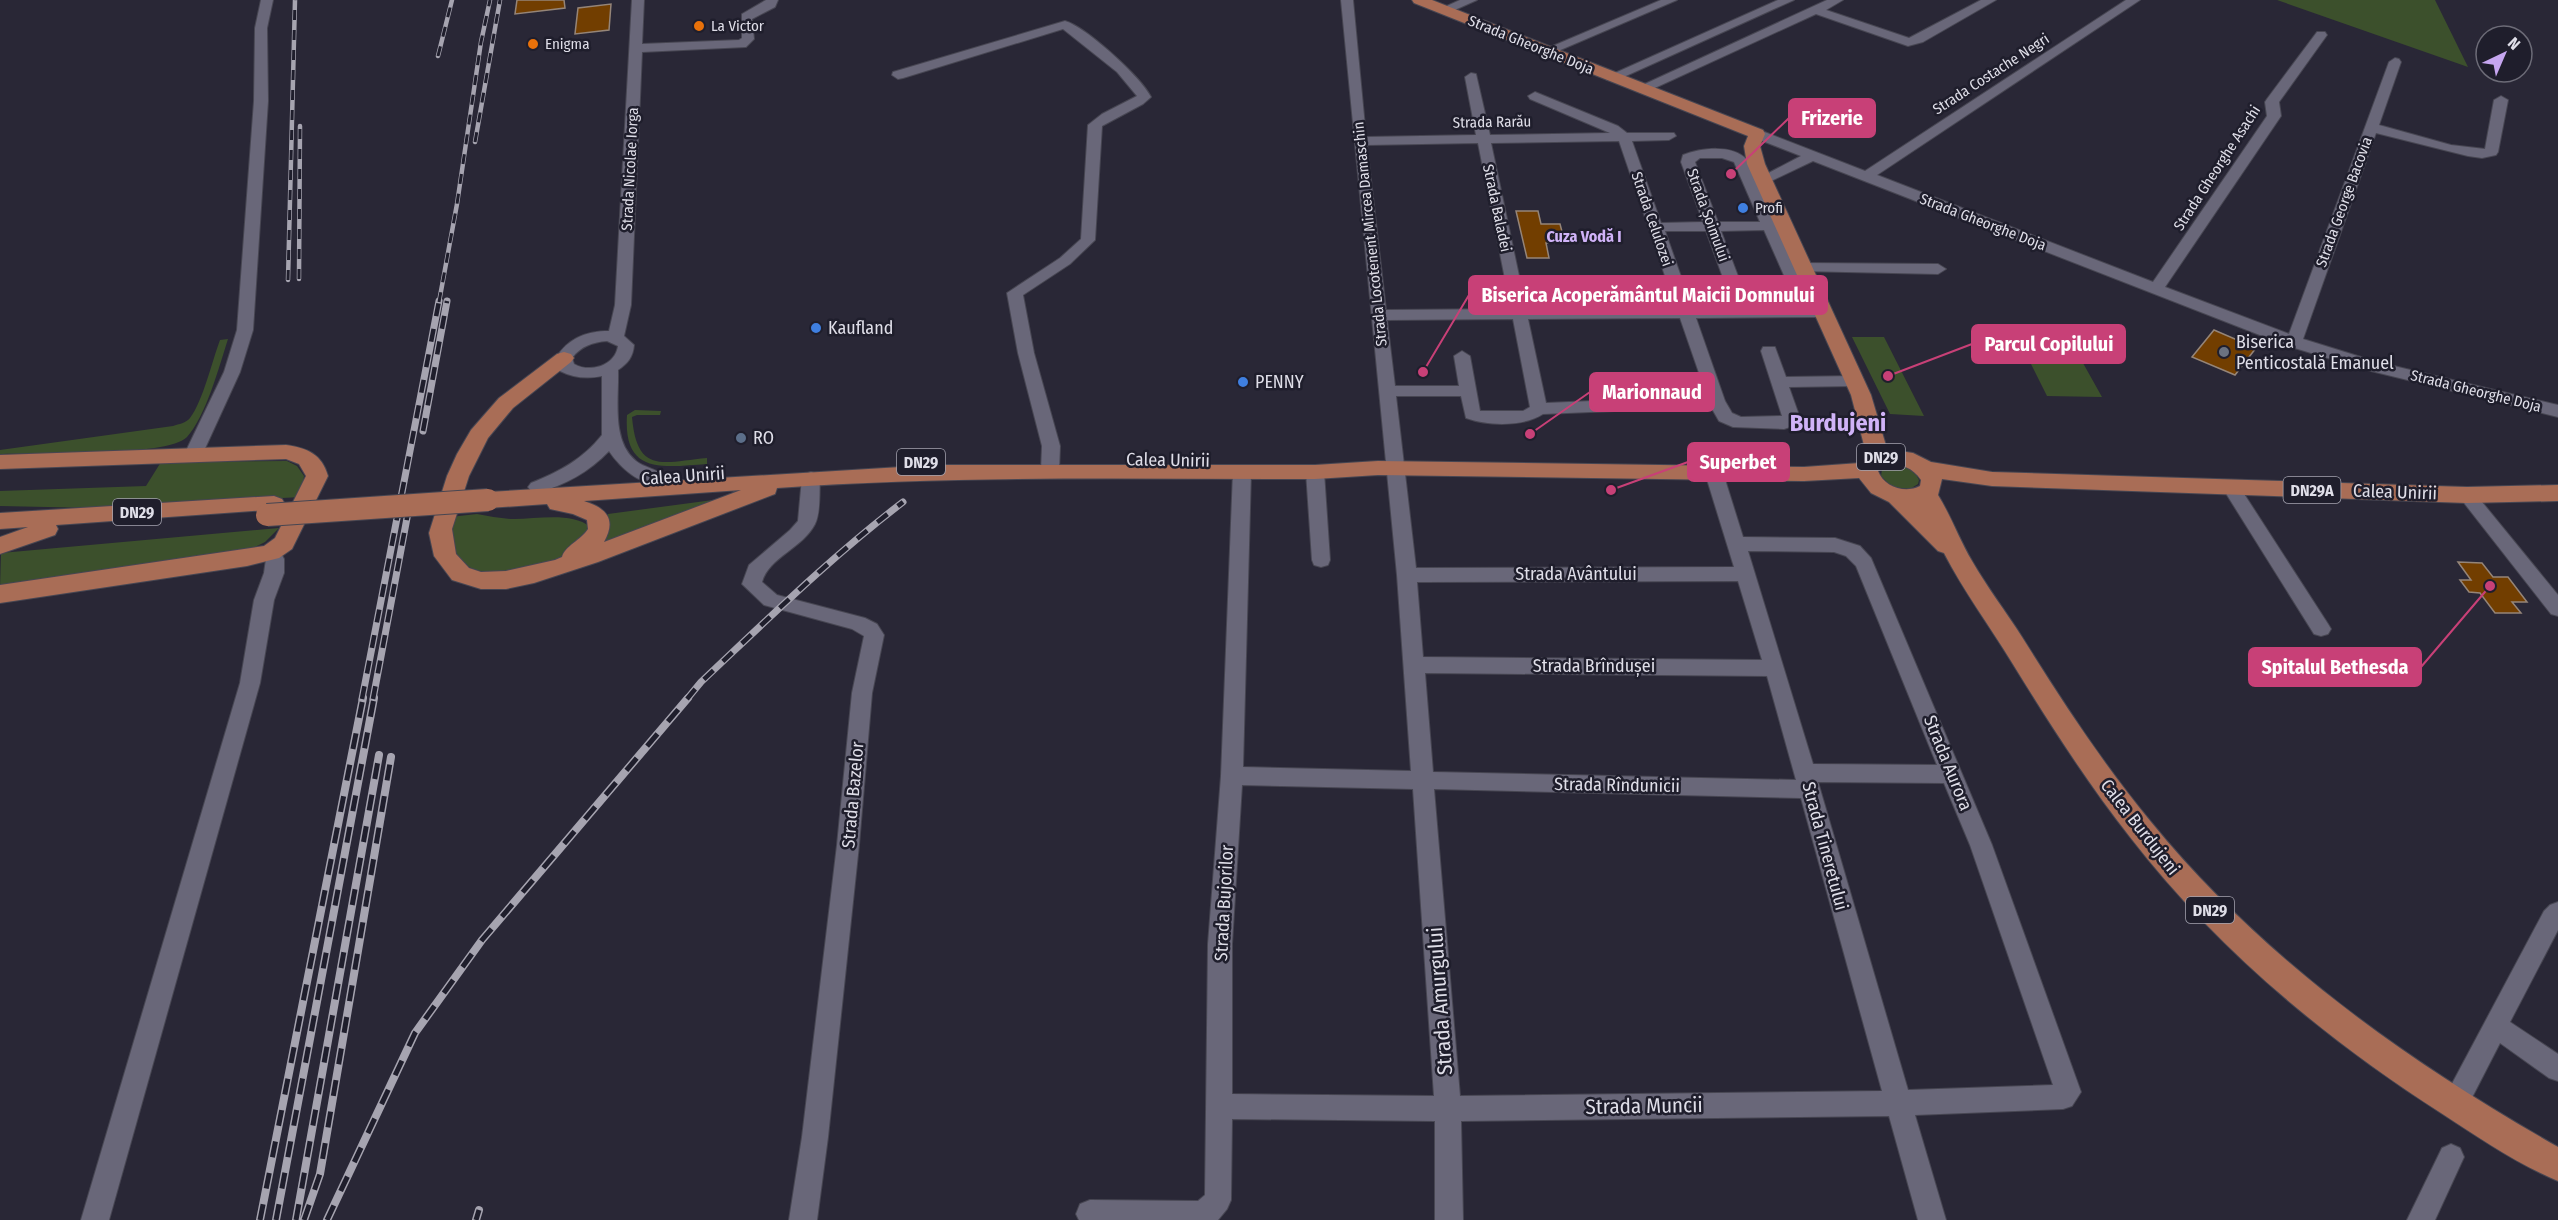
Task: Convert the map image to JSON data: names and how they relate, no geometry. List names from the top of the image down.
{
  "streets": {
    "main road": [
      "Strada Gheorghe Doja",
      "DN29",
      "Calea Unirii",
      "DN29A",
      "Calea Burdujeni"
    ],
    "street": [
      "Strada Costache Negri",
      "Strada Rarău",
      "Strada Gheorghe Asachi",
      "Strada Nicolae Iorga",
      "Strada George Bacovia",
      "Strada Baladei",
      "Strada Șoimului",
      "Strada Celulozei",
      "Strada Locotenent Mircea Damaschin",
      "Strada Avântului",
      "Strada Brîndușei",
      "Strada Aurora",
      "Strada Rîndunicii",
      "Strada Bazelor",
      "Strada Tineretului",
      "Strada Bujorilor",
      "Strada Amurgului",
      "Strada Muncii"
    ]
  },
  "crossings": [
    ["Strada Gheorghe Doja", "Strada Costache Negri"],
    ["Strada Gheorghe Doja", "Strada Gheorghe Asachi"],
    ["Strada Gheorghe Doja", "Strada George Bacovia"],
    ["Strada Rarău", "Strada Baladei"],
    ["Strada Rarău", "Strada Celulozei"],
    ["Strada Rarău", "Strada Locotenent Mircea Damaschin"],
    ["Strada Locotenent Mircea Damaschin", "Calea Unirii"],
    ["Strada Locotenent Mircea Damaschin", "Strada Amurgului"],
    ["DN29", "Calea Unirii"],
    ["DN29", "Calea Burdujeni"],
    ["Calea Unirii", "Strada Bazelor"],
    ["Calea Unirii", "Calea Burdujeni"],
    ["Calea Unirii", "Strada Tineretului"],
    ["Calea Unirii", "Strada Bujorilor"],
    ["Calea Unirii", "Strada Amurgului"],
    ["Strada Avântului", "Strada Tineretului"],
    ["Strada Avântului", "Strada Amurgului"],
    ["Strada Brîndușei", "Strada Tineretului"],
    ["Strada Brîndușei", "Strada Amurgului"],
    ["Strada Aurora", "Strada Rîndunicii"],
    ["Strada Aurora", "Strada Tineretului"],
    ["Strada Aurora", "Strada Muncii"],
    ["Strada Rîndunicii", "Strada Tineretului"],
    ["Strada Rîndunicii", "Strada Amurgului"],
    ["Strada Tineretului", "Strada Muncii"],
    ["Strada Bujorilor", "Strada Muncii"],
    ["Strada Amurgului", "Strada Muncii"]
  ],
  "districts": ["Cuza Vodă I", "Burdujeni"],
  "places": [
    "La Victor",
    "Enigma",
    "Frizerie",
    "Profi",
    "Kaufland",
    "Biserica Penticostală Emanuel",
    "Biserica Acoperământul Maicii Domnului",
    "Parcul Copilului",
    "PENNY",
    "Marionnaud",
    "RO",
    "Superbet",
    "Spitalul Bethesda"
  ],
  "north": "top right"
}
